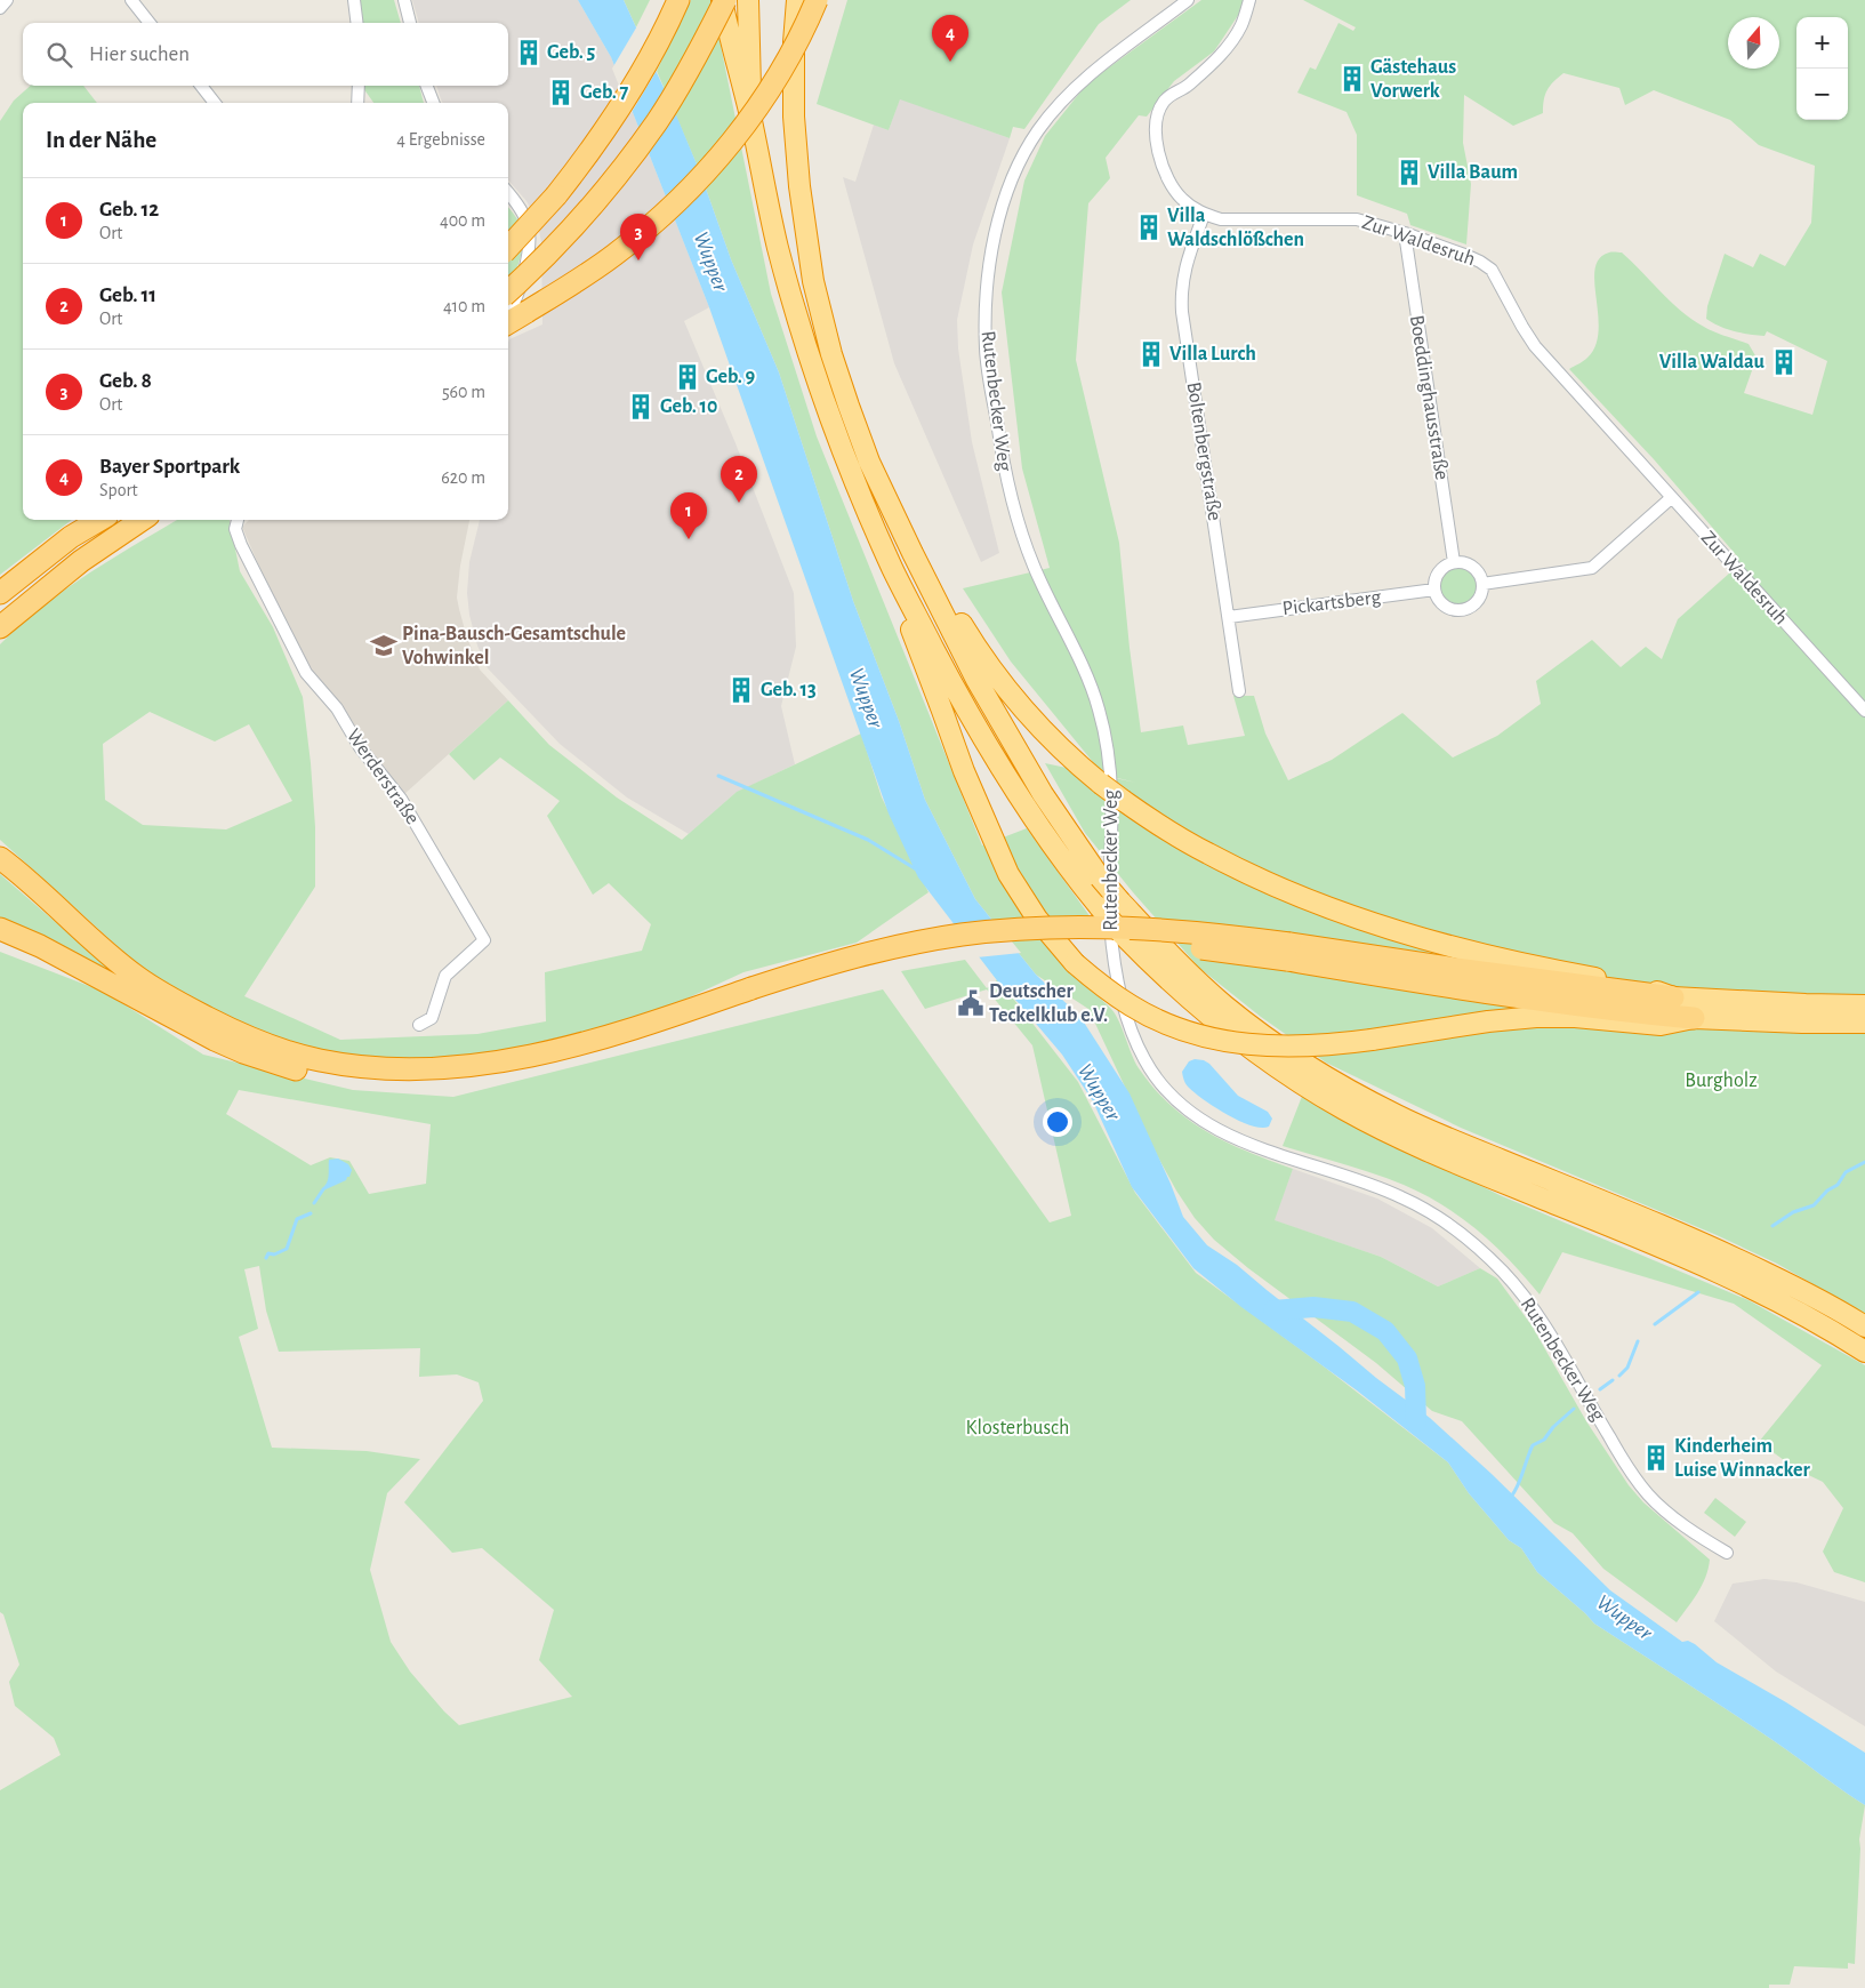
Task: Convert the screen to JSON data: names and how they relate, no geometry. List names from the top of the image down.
{
  "streets": {
    "street": [
      "Zur Waldesruh",
      "Boeddinghausstraße",
      "Rutenbecker Weg",
      "Boltenbergstraße",
      "Pickartsberg",
      "Werderstraße"
    ]
  },
  "crossings": [
    ["Zur Waldesruh", "Boeddinghausstraße"],
    ["Zur Waldesruh", "Boltenbergstraße"],
    ["Boeddinghausstraße", "Pickartsberg"],
    ["Boltenbergstraße", "Pickartsberg"]
  ],
  "water": ["Wupper"],
  "parks": ["Burgholz", "Klosterbusch"],
  "places": {
    "building": [
      "Geb. 5",
      "Gästehaus Vorwerk",
      "Geb. 7",
      "Villa Baum",
      "Villa Waldschlößchen",
      "Villa Lurch",
      "Villa Waldau",
      "Geb. 9",
      "Geb. 10",
      "Geb. 13",
      "Kinderheim Luise Winnacker"
    ],
    "school or university": ["Pina-Bausch-Gesamtschule Vohwinkel"],
    "public building": ["Deutscher Teckelklub e.V."]
  },
  "north": "top",
  "page": {
    "pins": [
      "4",
      "3",
      "2",
      "1"
    ],
    "map_buttons": ["+", "−"],
    "search": "Hier suchen",
    "heading": ["In der Nähe", "4 Ergebnisse"],
    "list": [
      {
        "mark": "1",
        "name": "Geb. 12",
        "note": "Ort",
        "value": "400 m"
      },
      {
        "mark": "2",
        "name": "Geb. 11",
        "note": "Ort",
        "value": "410 m"
      },
      {
        "mark": "3",
        "name": "Geb. 8",
        "note": "Ort",
        "value": "560 m"
      },
      {
        "mark": "4",
        "name": "Bayer Sportpark",
        "note": "Sport",
        "value": "620 m"
      }
    ]
  }
}
